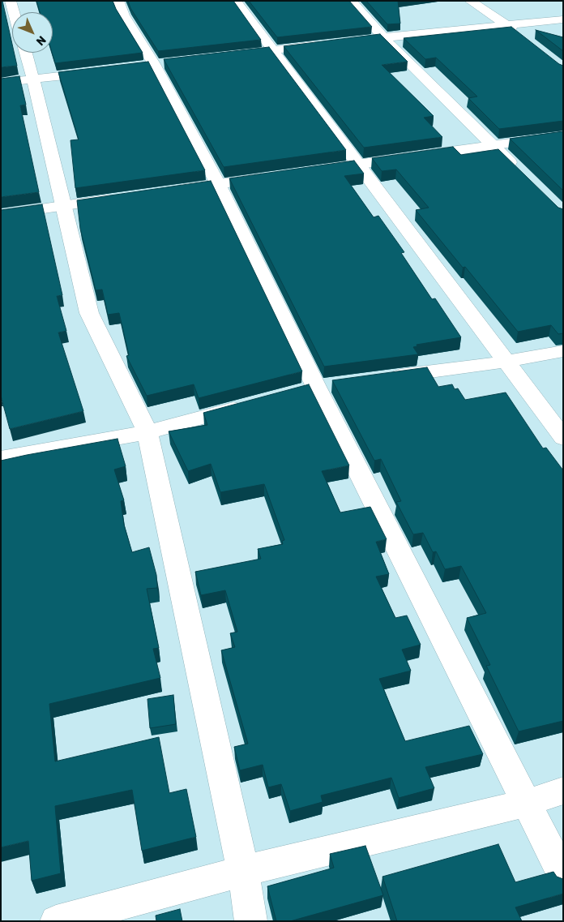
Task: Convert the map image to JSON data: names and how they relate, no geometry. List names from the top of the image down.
{
  "north": "bottom right"
}
